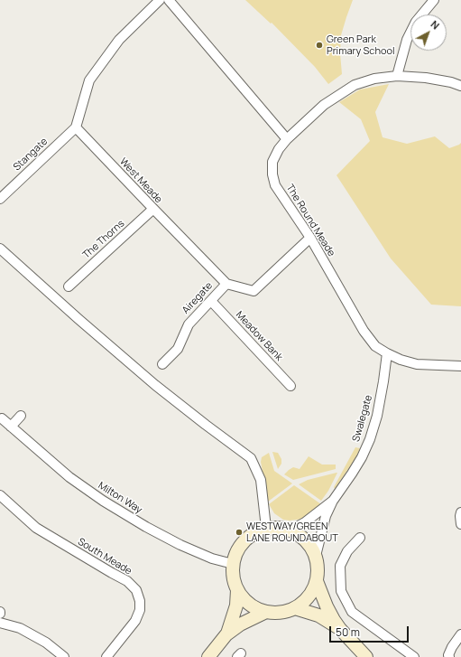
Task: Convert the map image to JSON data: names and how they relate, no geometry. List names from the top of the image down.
{
  "streets": {
    "street": [
      "Stangate",
      "West Meade",
      "The Round Meade",
      "The Thorns",
      "Airegate",
      "Meadow Bank",
      "Swalegate",
      "Milton Way",
      "South Meade"
    ]
  },
  "crossings": [
    ["Stangate", "West Meade"],
    ["West Meade", "The Thorns"],
    ["West Meade", "Airegate"],
    ["The Round Meade", "Swalegate"],
    ["Airegate", "Meadow Bank"],
    ["Swalegate", "Milton Way"]
  ],
  "places": ["Green Park Primary School", "WESTWAY/GREEN LANE ROUNDABOUT"],
  "scale_bar": "50 m",
  "north": "top right"
}
